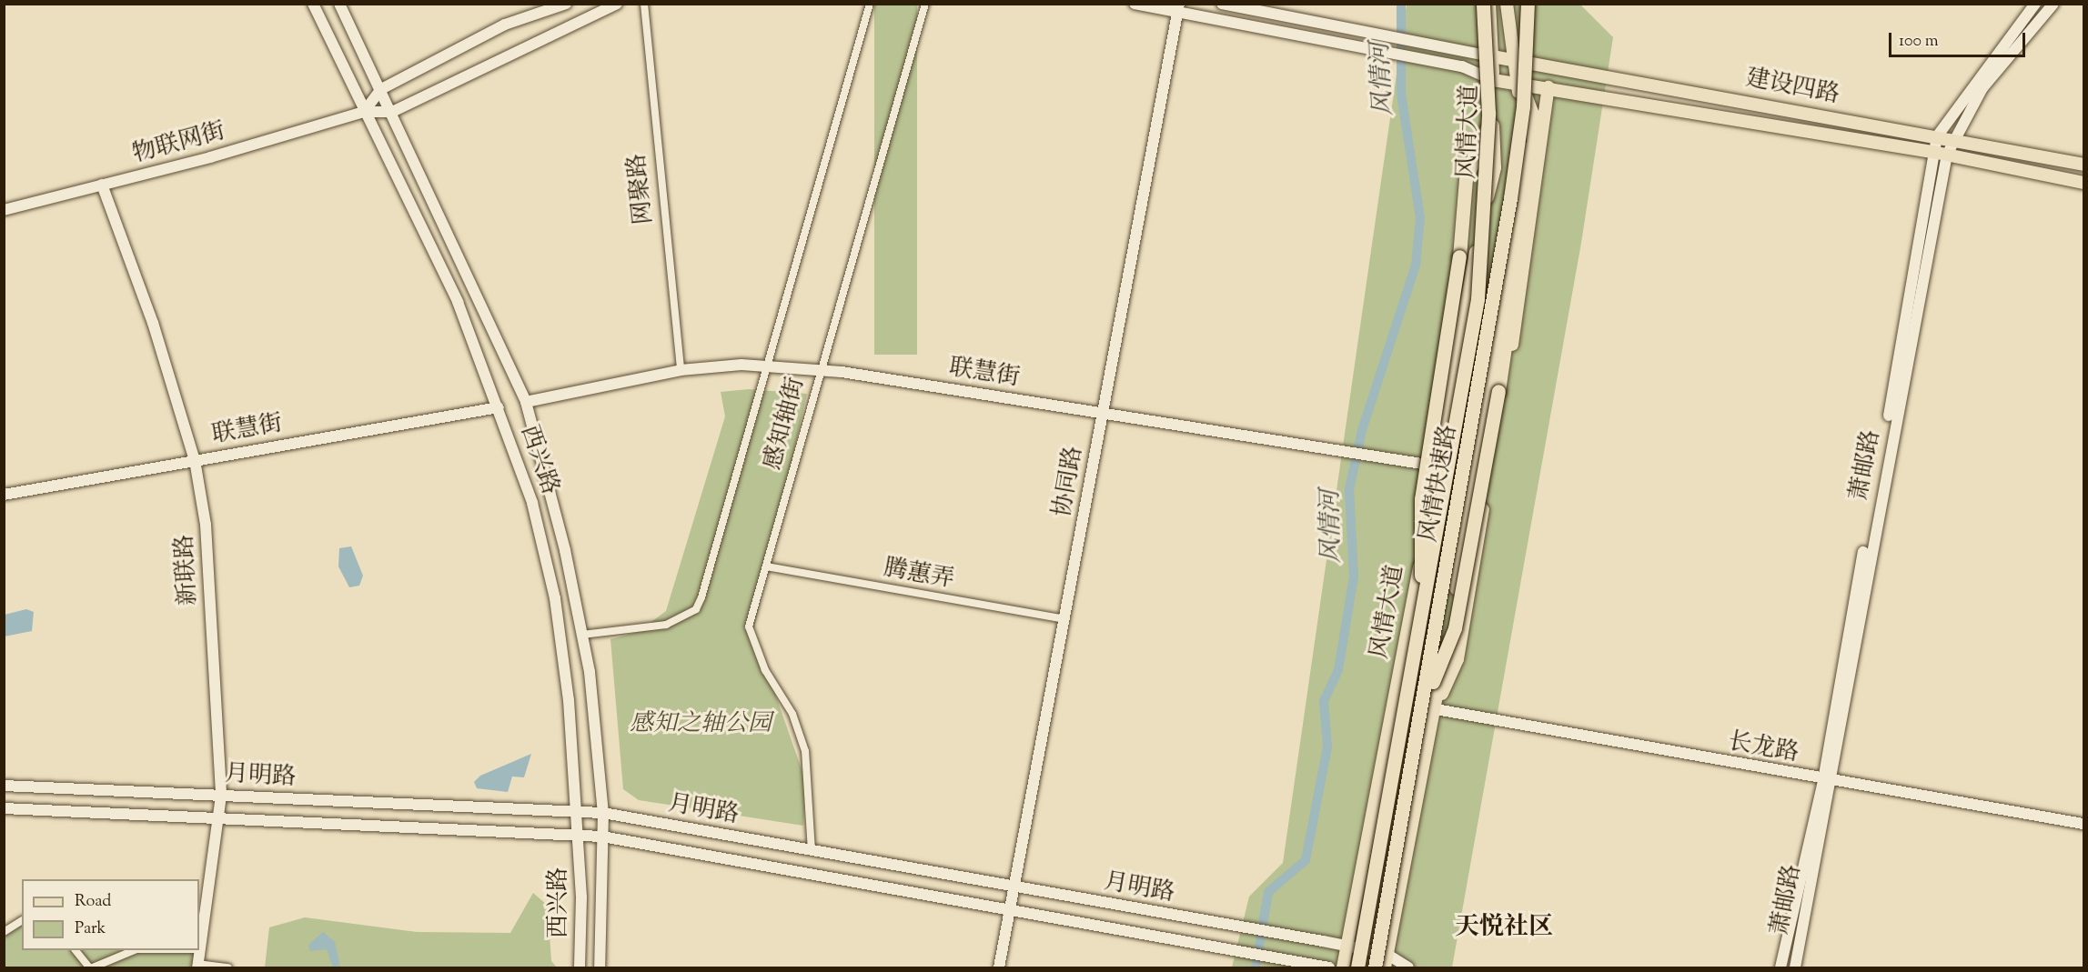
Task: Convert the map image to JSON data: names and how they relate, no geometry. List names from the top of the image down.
{
  "streets": {
    "highway": ["风情快速路"],
    "main road": ["建设四路", "风情大道"],
    "street": [
      "物联网街",
      "网聚路",
      "联慧街",
      "感知轴街",
      "西兴路",
      "萧邮路",
      "协同路",
      "新联路",
      "腾蕙弄",
      "长龙路",
      "月明路"
    ]
  },
  "crossings": [
    ["建设四路", "风情大道"],
    ["建设四路", "萧邮路"],
    ["风情大道", "联慧街"],
    ["风情大道", "风情快速路"],
    ["风情大道", "长龙路"],
    ["风情大道", "月明路"],
    ["物联网街", "西兴路"],
    ["物联网街", "新联路"],
    ["网聚路", "联慧街"],
    ["联慧街", "感知轴街"],
    ["联慧街", "西兴路"],
    ["联慧街", "协同路"],
    ["联慧街", "新联路"],
    ["感知轴街", "西兴路"],
    ["感知轴街", "腾蕙弄"],
    ["感知轴街", "月明路"],
    ["西兴路", "月明路"],
    ["萧邮路", "长龙路"],
    ["协同路", "腾蕙弄"],
    ["协同路", "月明路"],
    ["风情快速路", "长龙路"],
    ["新联路", "月明路"]
  ],
  "districts": ["天悦社区"],
  "water": ["风情河"],
  "parks": ["感知之轴公园"],
  "legend": ["Road", "Park"],
  "scale_bar": "100 m"
}
